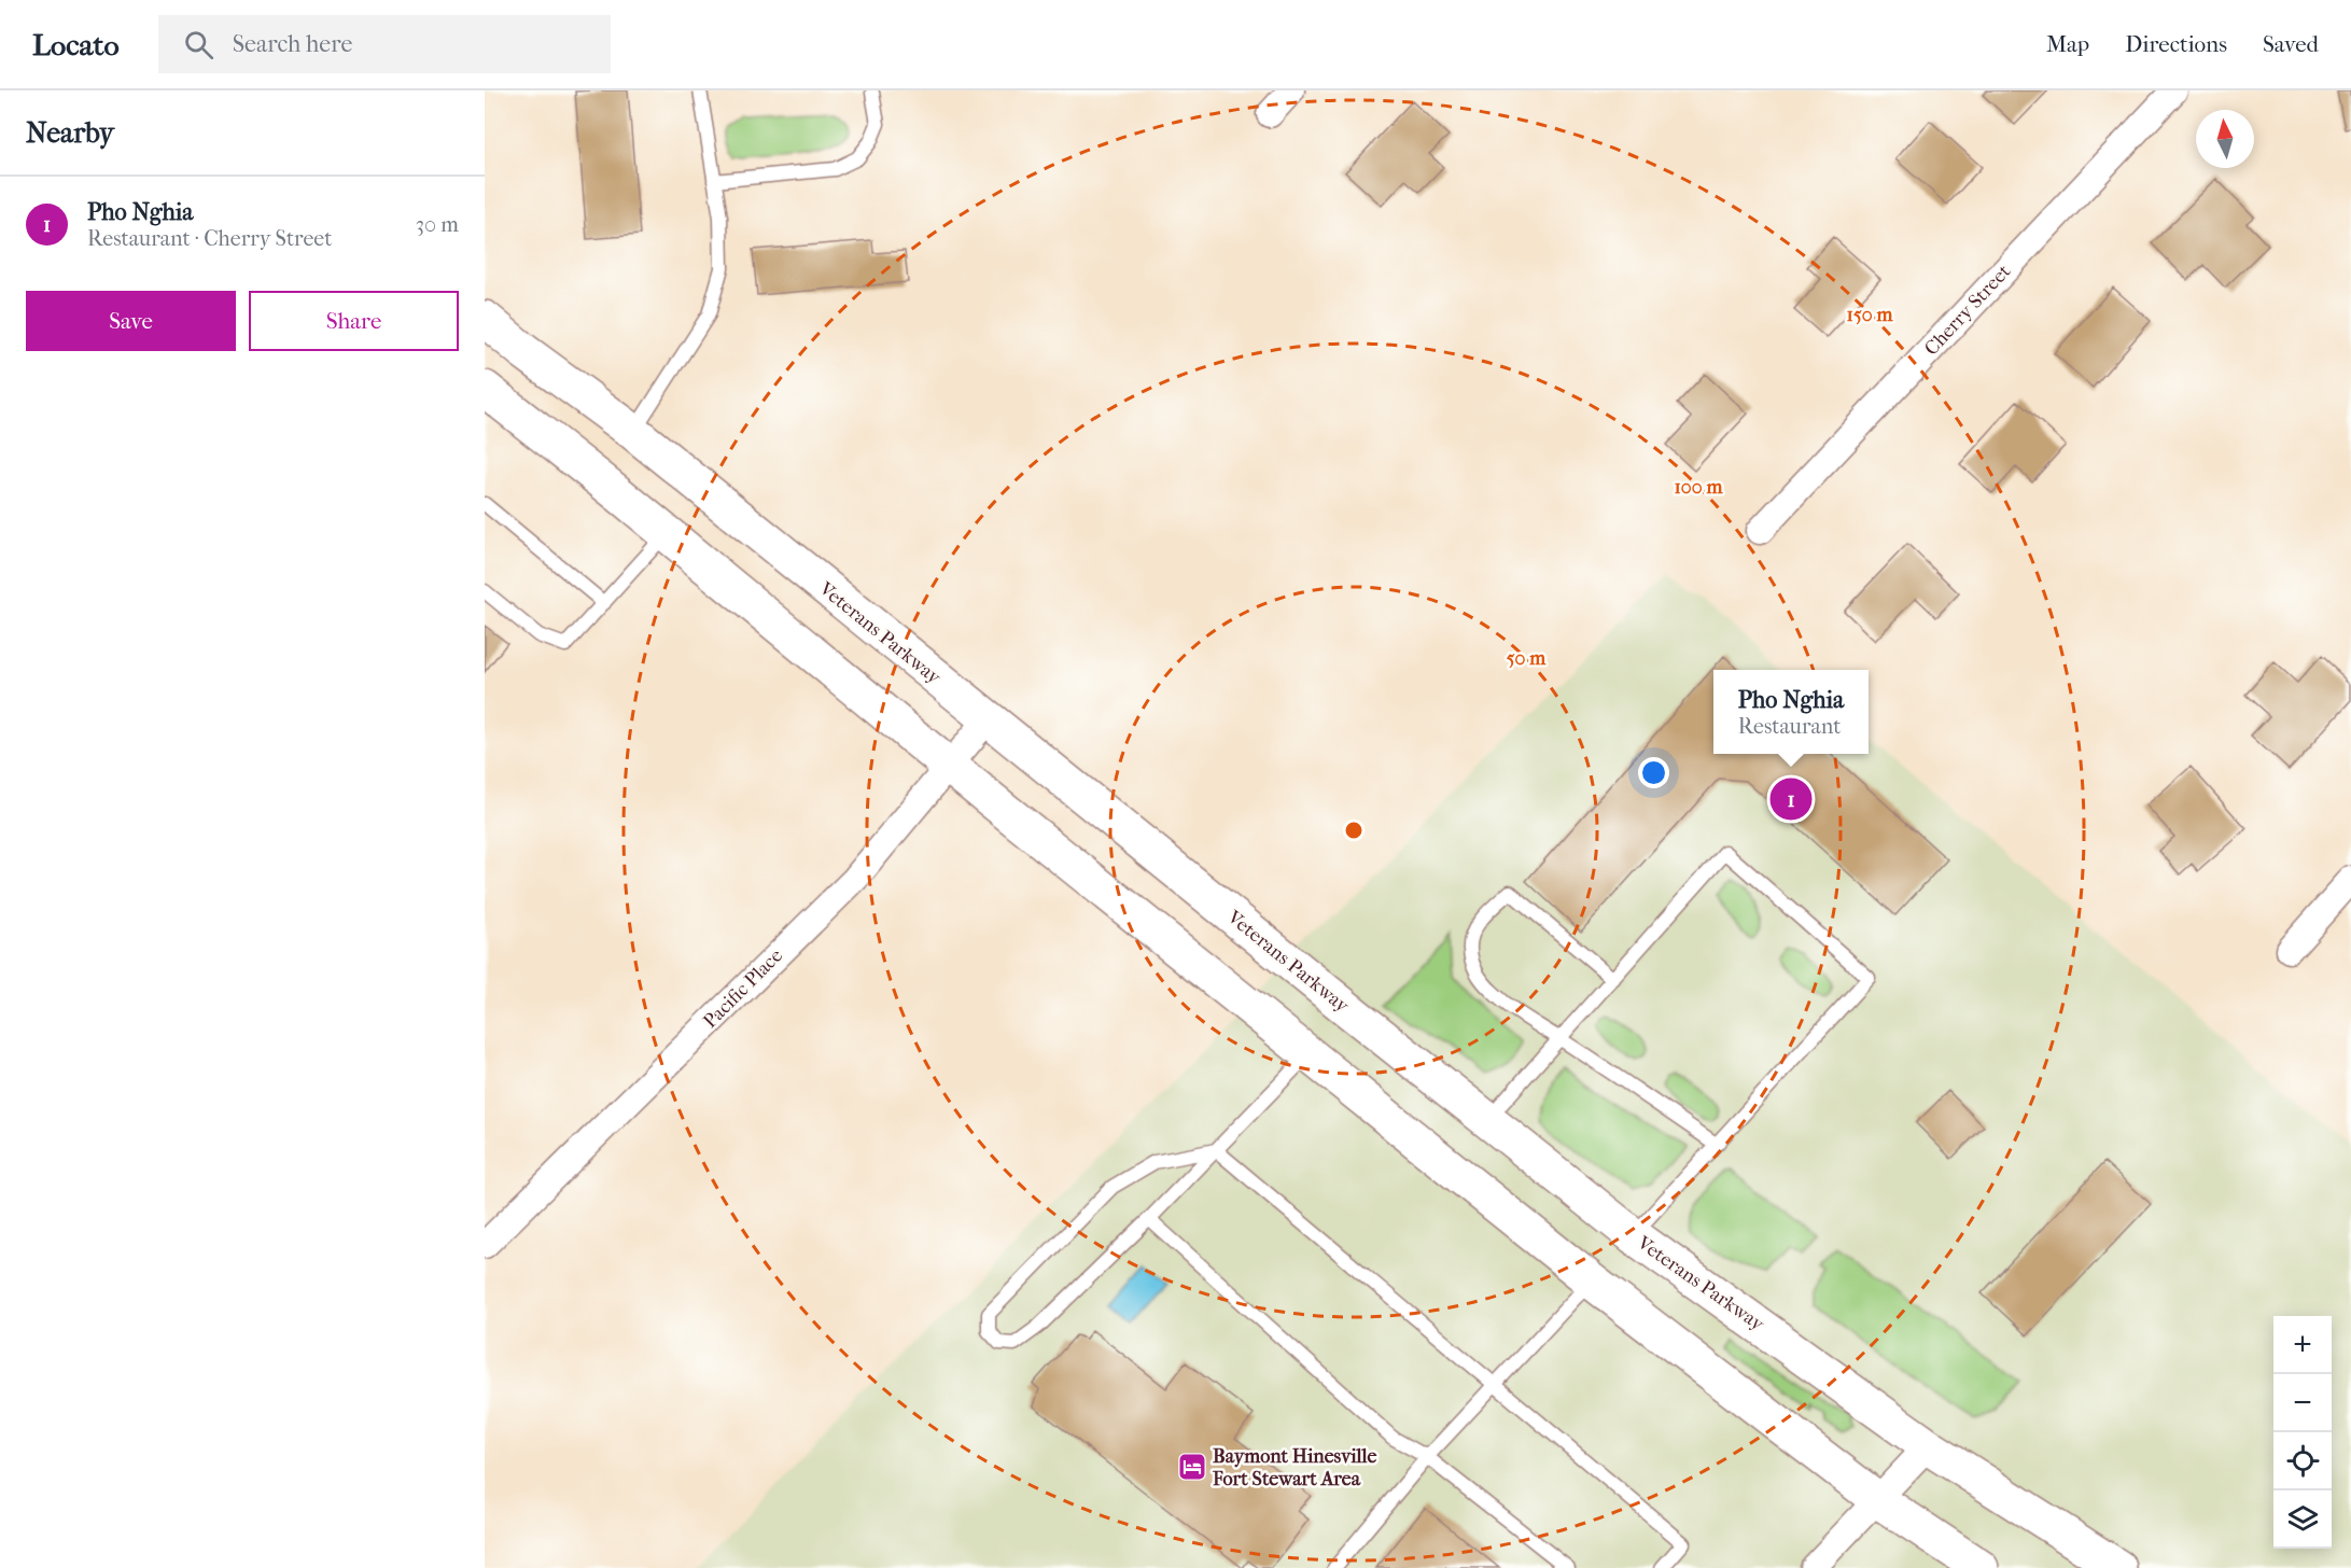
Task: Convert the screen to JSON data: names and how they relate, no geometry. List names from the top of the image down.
{
  "streets": {
    "main road": ["Veterans Parkway"],
    "street": ["Cherry Street", "Pacific Place"]
  },
  "crossings": [
    ["Veterans Parkway", "Pacific Place"]
  ],
  "places": {
    "hotel": ["Baymont Hinesville Fort Stewart Area"]
  },
  "north": "top",
  "page": {
    "header": "Locato",
    "search": "Search here",
    "nav": ["Map", "Directions", "Saved"],
    "heading": "Nearby",
    "list": [
      {
        "mark": "1",
        "name": "Pho Nghia",
        "note": "Restaurant · Cherry Street",
        "value": "30 m"
      }
    ],
    "buttons": ["Save", "Share"],
    "popup": ["Pho Nghia", "Restaurant"],
    "pins": "1",
    "map_buttons": ["+", "−"]
  },
  "rings": ["150 m", "100 m", "50 m"]
}
